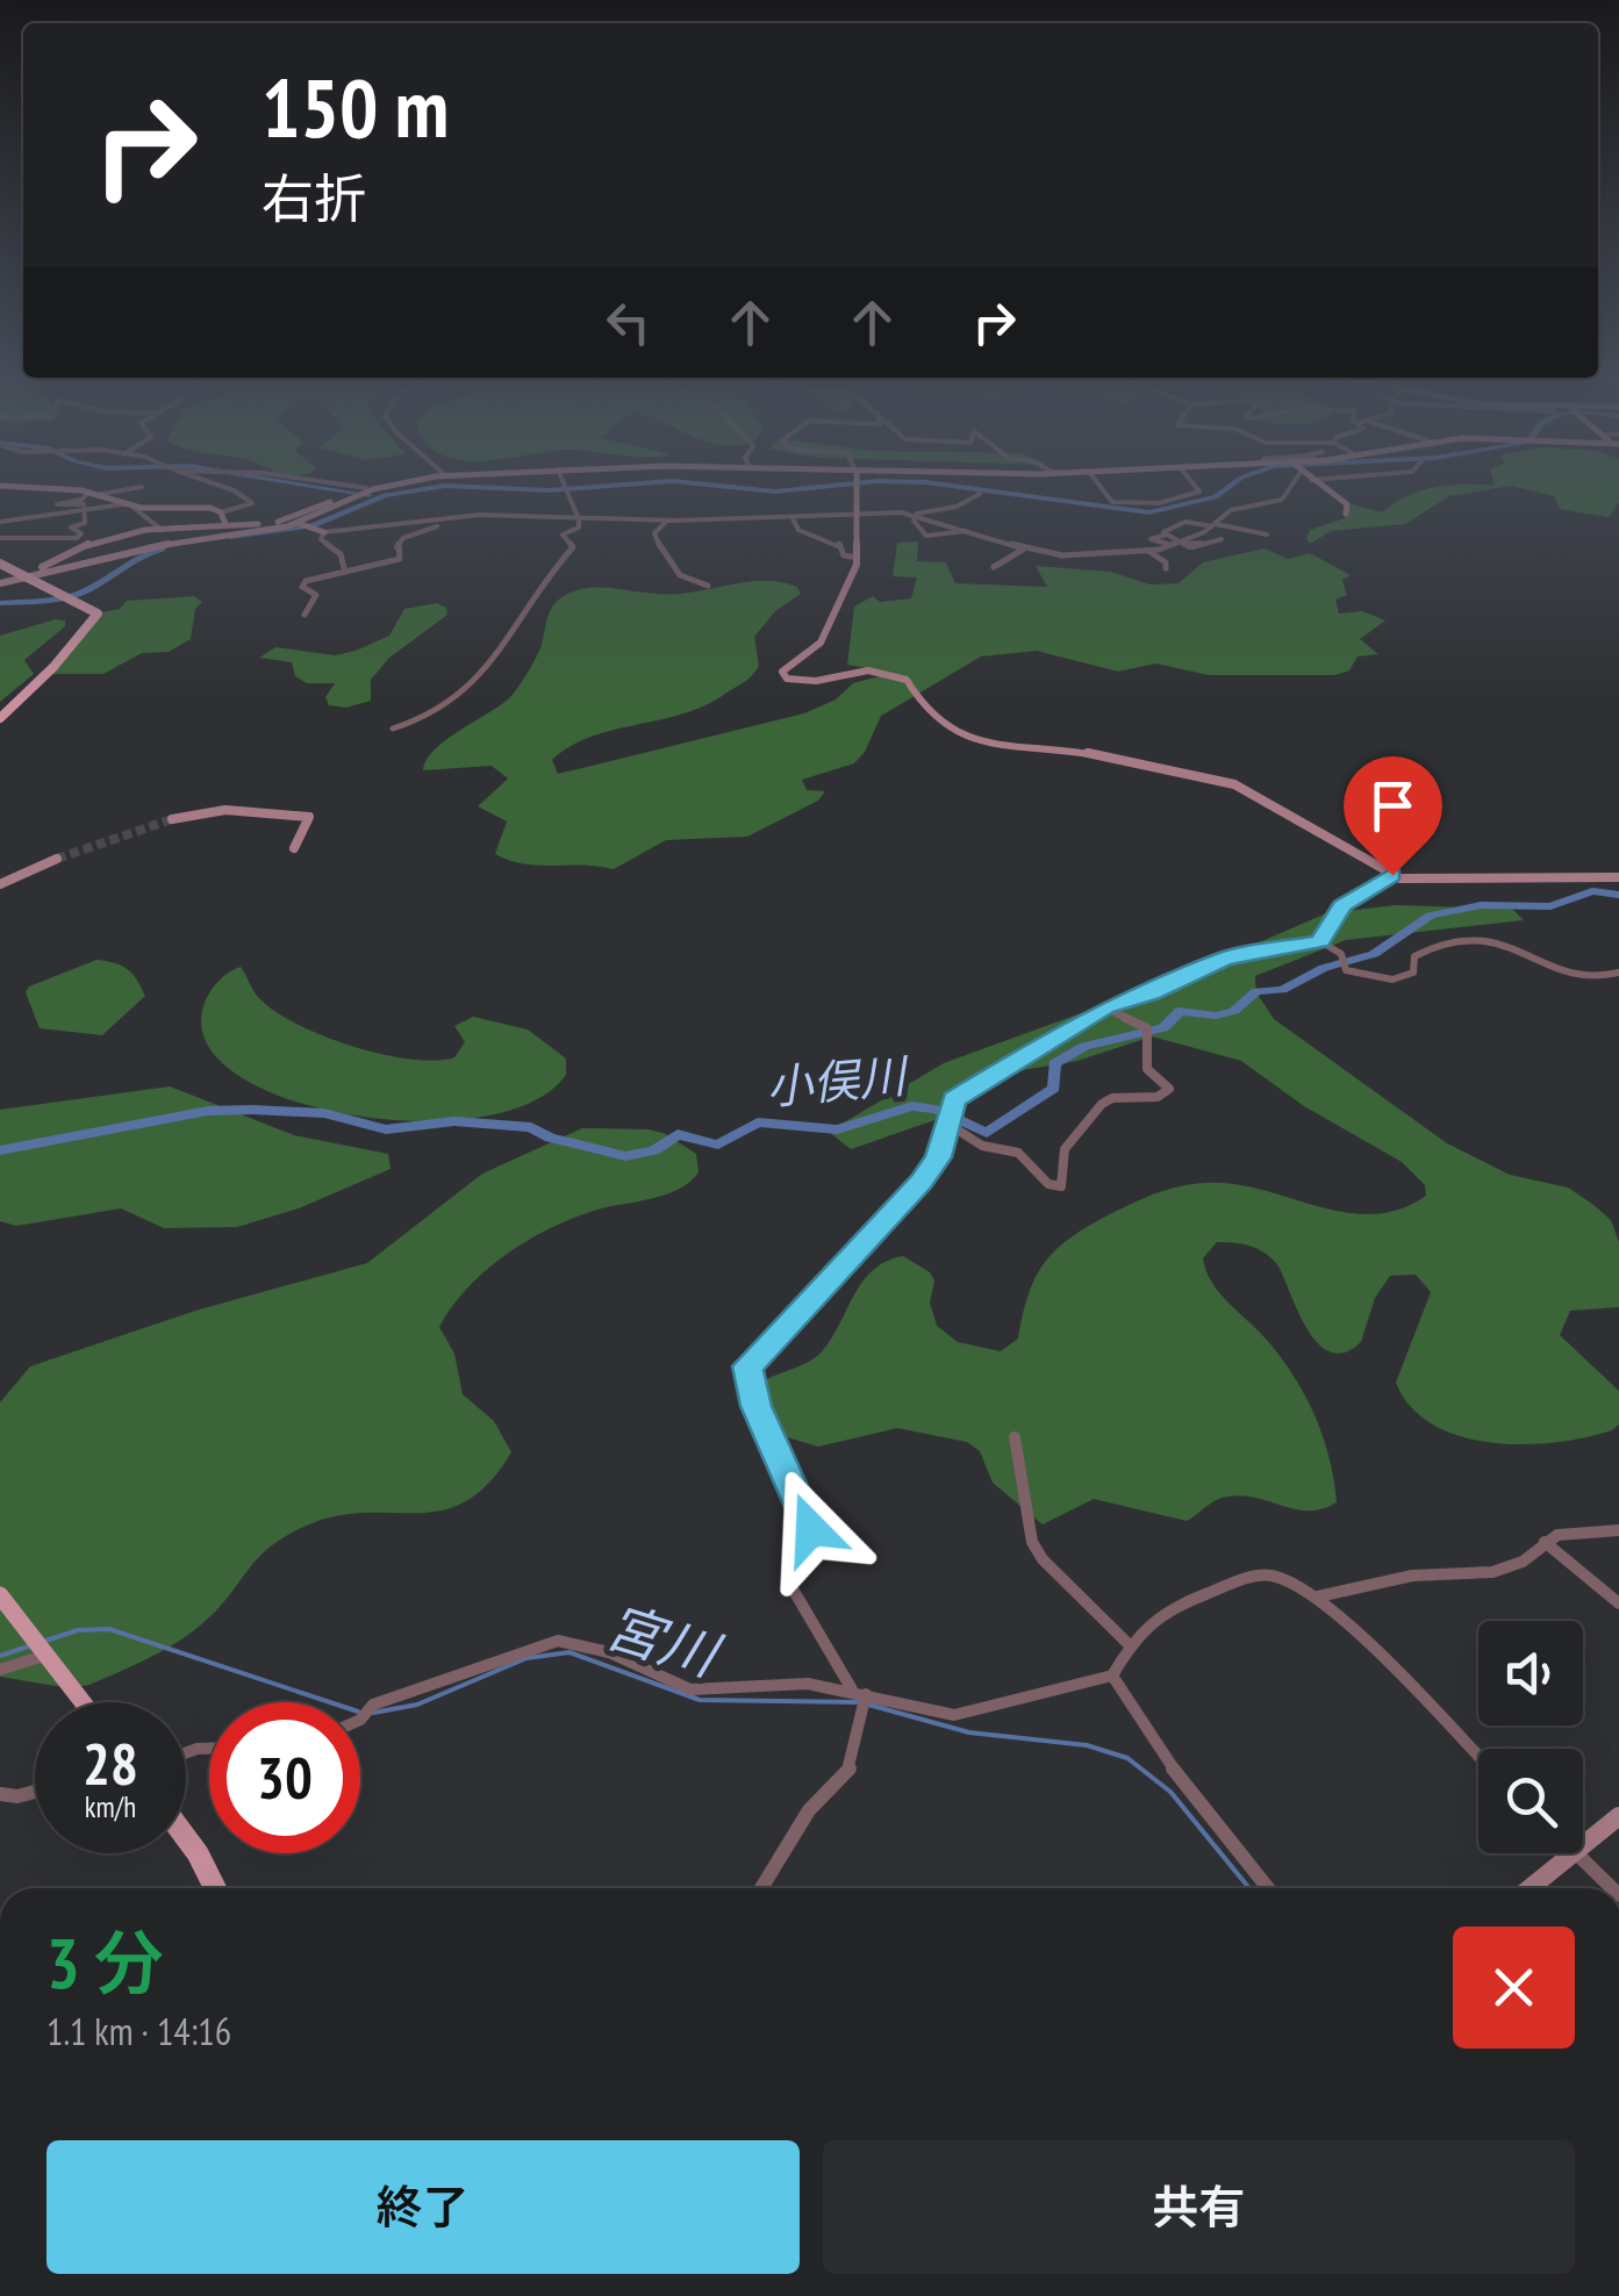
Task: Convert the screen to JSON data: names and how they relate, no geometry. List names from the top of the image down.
{
  "water": ["小俣川", "宮川"],
  "page": {
    "turn": ["150 m", "右折"],
    "speed": "28 km/h",
    "limit": "30",
    "heading": ["3 分", "1.1 km · 14:16"],
    "buttons": ["終了", "共有"]
  }
}
